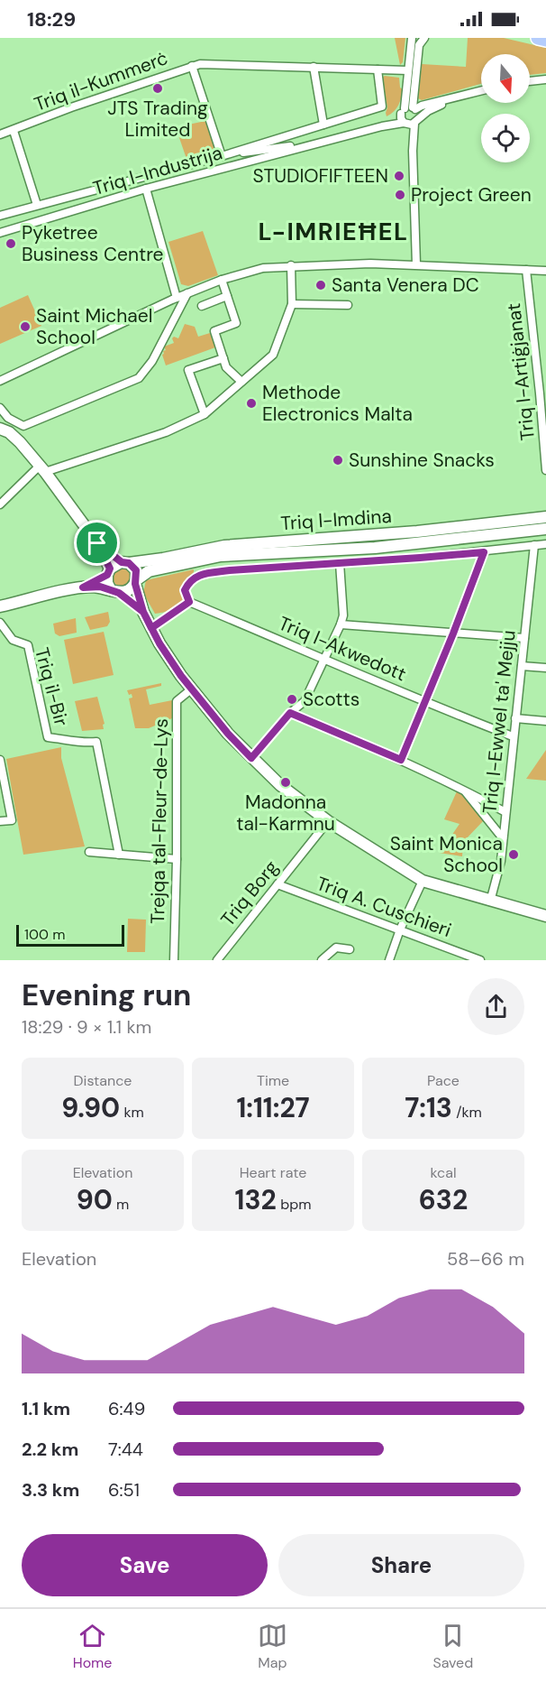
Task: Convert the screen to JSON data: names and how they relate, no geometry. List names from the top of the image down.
{
  "streets": {
    "main road": ["Triq l-Imdina"],
    "street": [
      "Triq il-Kummerċ",
      "Triq l-Industrija",
      "Triq l-Artiġjanat",
      "Triq l-Akwedott",
      "Triq il-Bir",
      "Triq l-Ewwel ta' Mejju",
      "Trejqa tal-Fleur-de-Lys",
      "Triq Borg",
      "Triq A. Cuschieri"
    ]
  },
  "crossings": [
    ["Triq il-Kummerċ", "Triq l-Industrija"],
    ["Triq l-Akwedott", "Triq l-Ewwel ta' Mejju"],
    ["Triq Borg", "Triq A. Cuschieri"]
  ],
  "districts": ["L-IMRIEĦEL"],
  "places": [
    "JTS Trading Limited",
    "STUDIOFIFTEEN",
    "Project Green",
    "Pyketree Business Centre",
    "Santa Venera DC",
    "Saint Michael School",
    "Methode Electronics Malta",
    "Sunshine Snacks",
    "Scotts",
    "Madonna tal-Karmnu",
    "Saint Monica School"
  ],
  "scale_bar": "100 m",
  "north": "bottom",
  "page": {
    "status": "18:29",
    "scale": "100 m",
    "heading": ["Evening run", "18:29 · 9 × 1.1 km"],
    "stats": [
      ["Distance", "9.90 km"],
      ["Time", "1:11:27"],
      ["Pace", "7:13 /km"],
      ["Elevation", "90 m"],
      ["Heart rate", "132 bpm"],
      ["kcal", "632"]
    ],
    "chart": ["Elevation", "58–66 m"],
    "list": [
      {
        "name": "1.1 km",
        "note": "6:49"
      },
      {
        "name": "2.2 km",
        "note": "7:44"
      },
      {
        "name": "3.3 km",
        "note": "6:51"
      }
    ],
    "buttons": ["Save", "Share"],
    "tabs": ["Home", "Map", "Saved"]
  }
}
